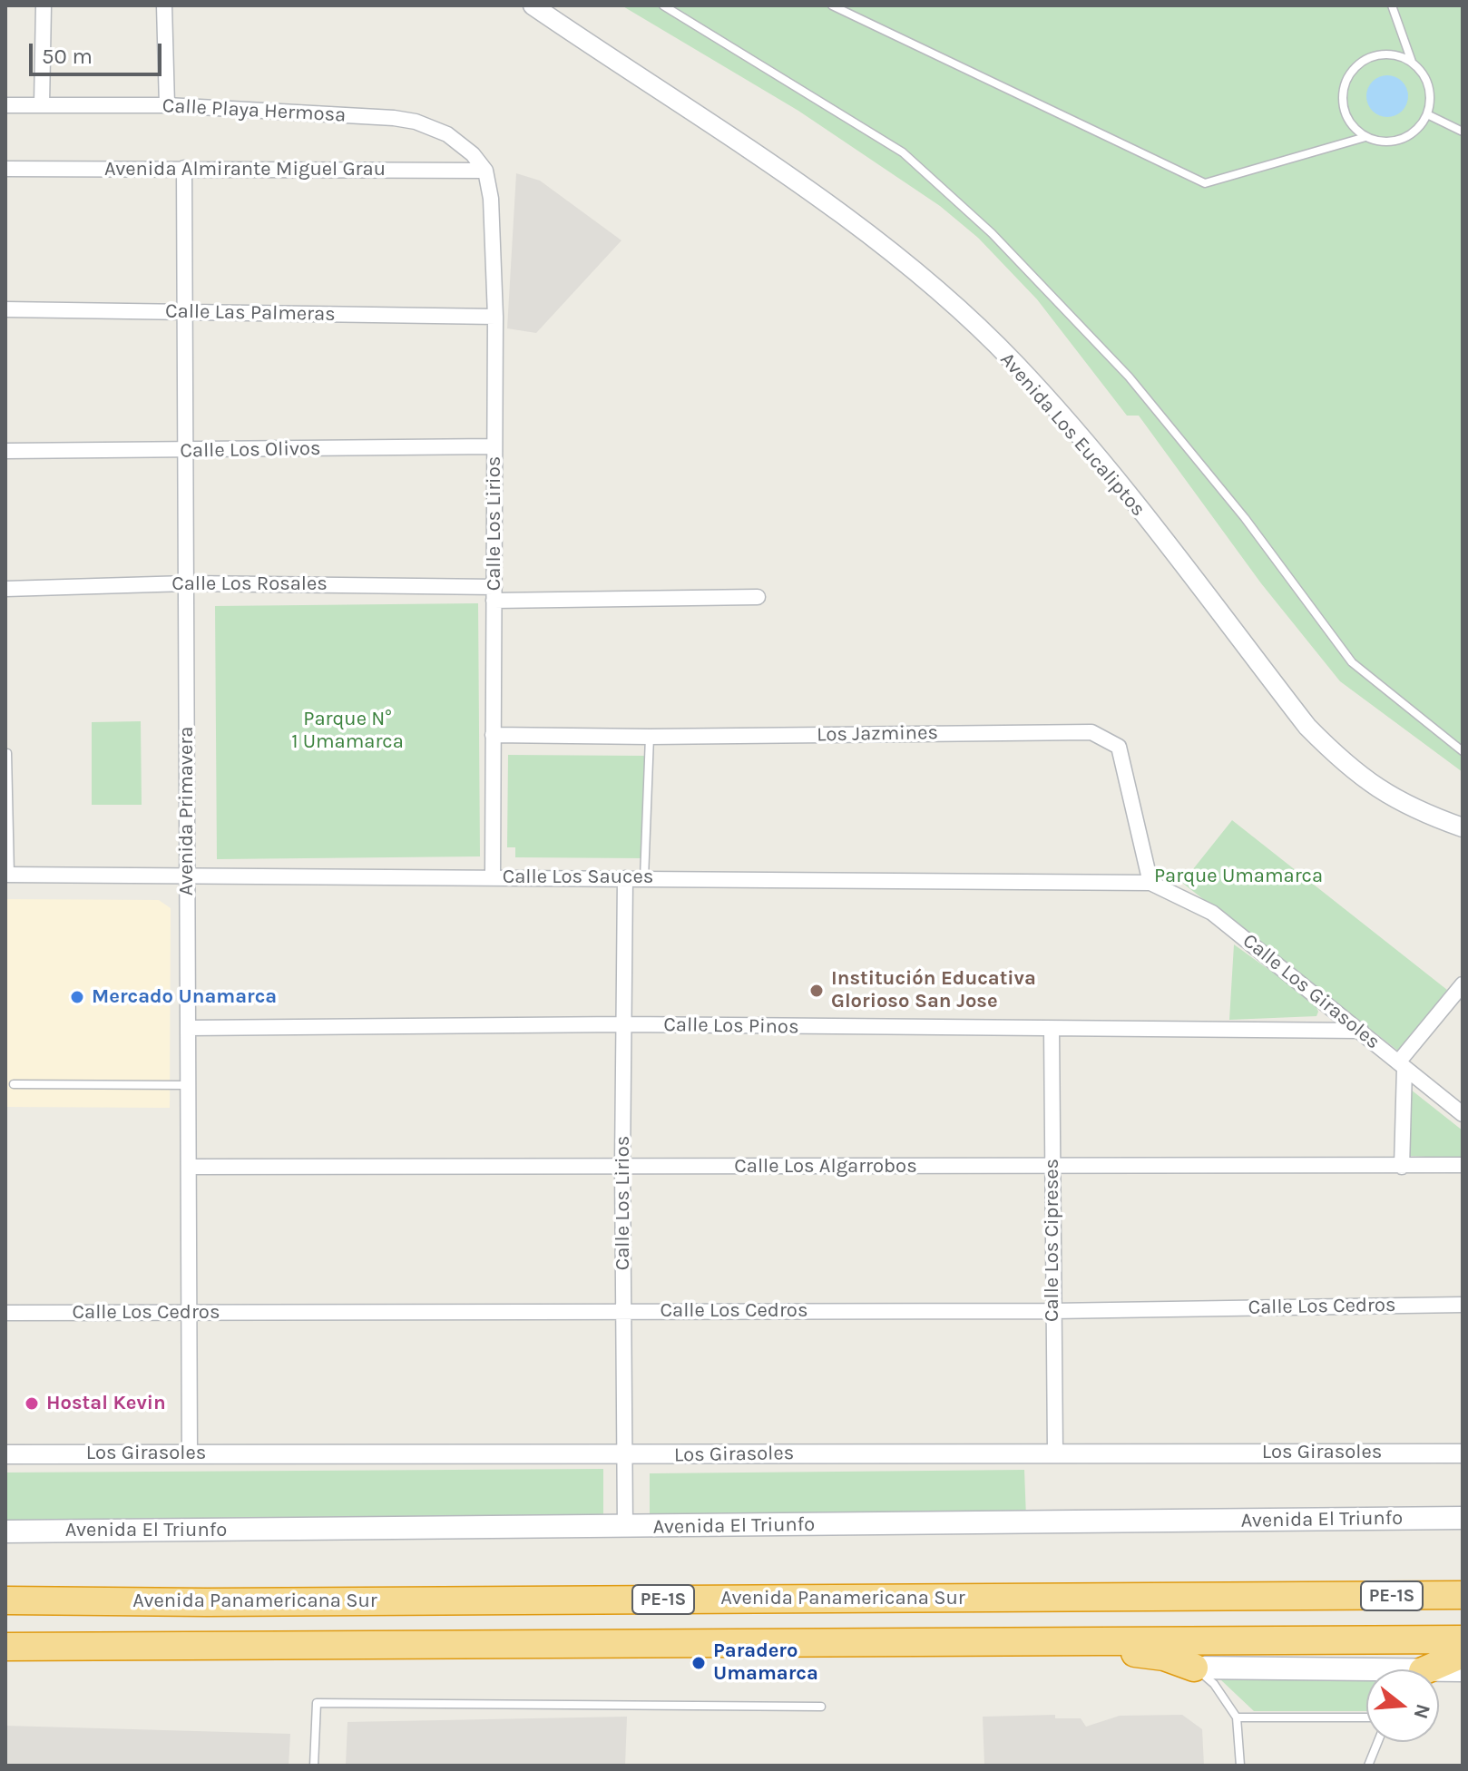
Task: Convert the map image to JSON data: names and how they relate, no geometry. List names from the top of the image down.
{
  "streets": {
    "highway": ["PE-1S", "Avenida Panamericana Sur"],
    "main road": ["Avenida El Triunfo"],
    "street": [
      "Calle Playa Hermosa",
      "Avenida Almirante Miguel Grau",
      "Calle Las Palmeras",
      "Avenida Los Eucaliptos",
      "Calle Los Olivos",
      "Calle Los Lirios",
      "Calle Los Rosales",
      "Los Jazmines",
      "Avenida Primavera",
      "Calle Los Sauces",
      "Calle Los Girasoles",
      "Calle Los Pinos",
      "Calle Los Algarrobos",
      "Calle Los Cipreses",
      "Calle Los Cedros",
      "Los Girasoles"
    ]
  },
  "crossings": [
    ["Calle Playa Hermosa", "Avenida Almirante Miguel Grau"],
    ["Calle Playa Hermosa", "Calle Los Lirios"],
    ["Avenida Almirante Miguel Grau", "Calle Los Lirios"],
    ["Avenida Almirante Miguel Grau", "Avenida Primavera"],
    ["Calle Las Palmeras", "Calle Los Lirios"],
    ["Calle Las Palmeras", "Avenida Primavera"],
    ["Calle Los Olivos", "Calle Los Lirios"],
    ["Calle Los Olivos", "Avenida Primavera"],
    ["Calle Los Lirios", "Calle Los Rosales"],
    ["Calle Los Lirios", "Los Jazmines"],
    ["Calle Los Lirios", "Calle Los Sauces"],
    ["Calle Los Lirios", "Calle Los Pinos"],
    ["Calle Los Lirios", "Calle Los Algarrobos"],
    ["Calle Los Lirios", "Calle Los Cedros"],
    ["Calle Los Lirios", "Los Girasoles"],
    ["Calle Los Lirios", "Avenida El Triunfo"],
    ["Calle Los Rosales", "Avenida Primavera"],
    ["Los Jazmines", "Calle Los Sauces"],
    ["Los Jazmines", "Calle Los Girasoles"],
    ["Avenida Primavera", "Calle Los Sauces"],
    ["Avenida Primavera", "Calle Los Pinos"],
    ["Avenida Primavera", "Calle Los Algarrobos"],
    ["Avenida Primavera", "Calle Los Cedros"],
    ["Avenida Primavera", "Los Girasoles"],
    ["Calle Los Sauces", "Calle Los Girasoles"],
    ["Calle Los Girasoles", "Calle Los Pinos"],
    ["Calle Los Pinos", "Calle Los Cipreses"],
    ["Calle Los Algarrobos", "Calle Los Cipreses"],
    ["Calle Los Cipreses", "Calle Los Cedros"],
    ["Calle Los Cipreses", "Los Girasoles"]
  ],
  "parks": ["Parque N° 1 Umamarca", "Parque Umamarca"],
  "places": [
    "Institución Educativa Glorioso San Jose",
    "Mercado Unamarca",
    "Hostal Kevin",
    "Paradero Umamarca"
  ],
  "scale_bar": "50 m",
  "north": "right"
}
